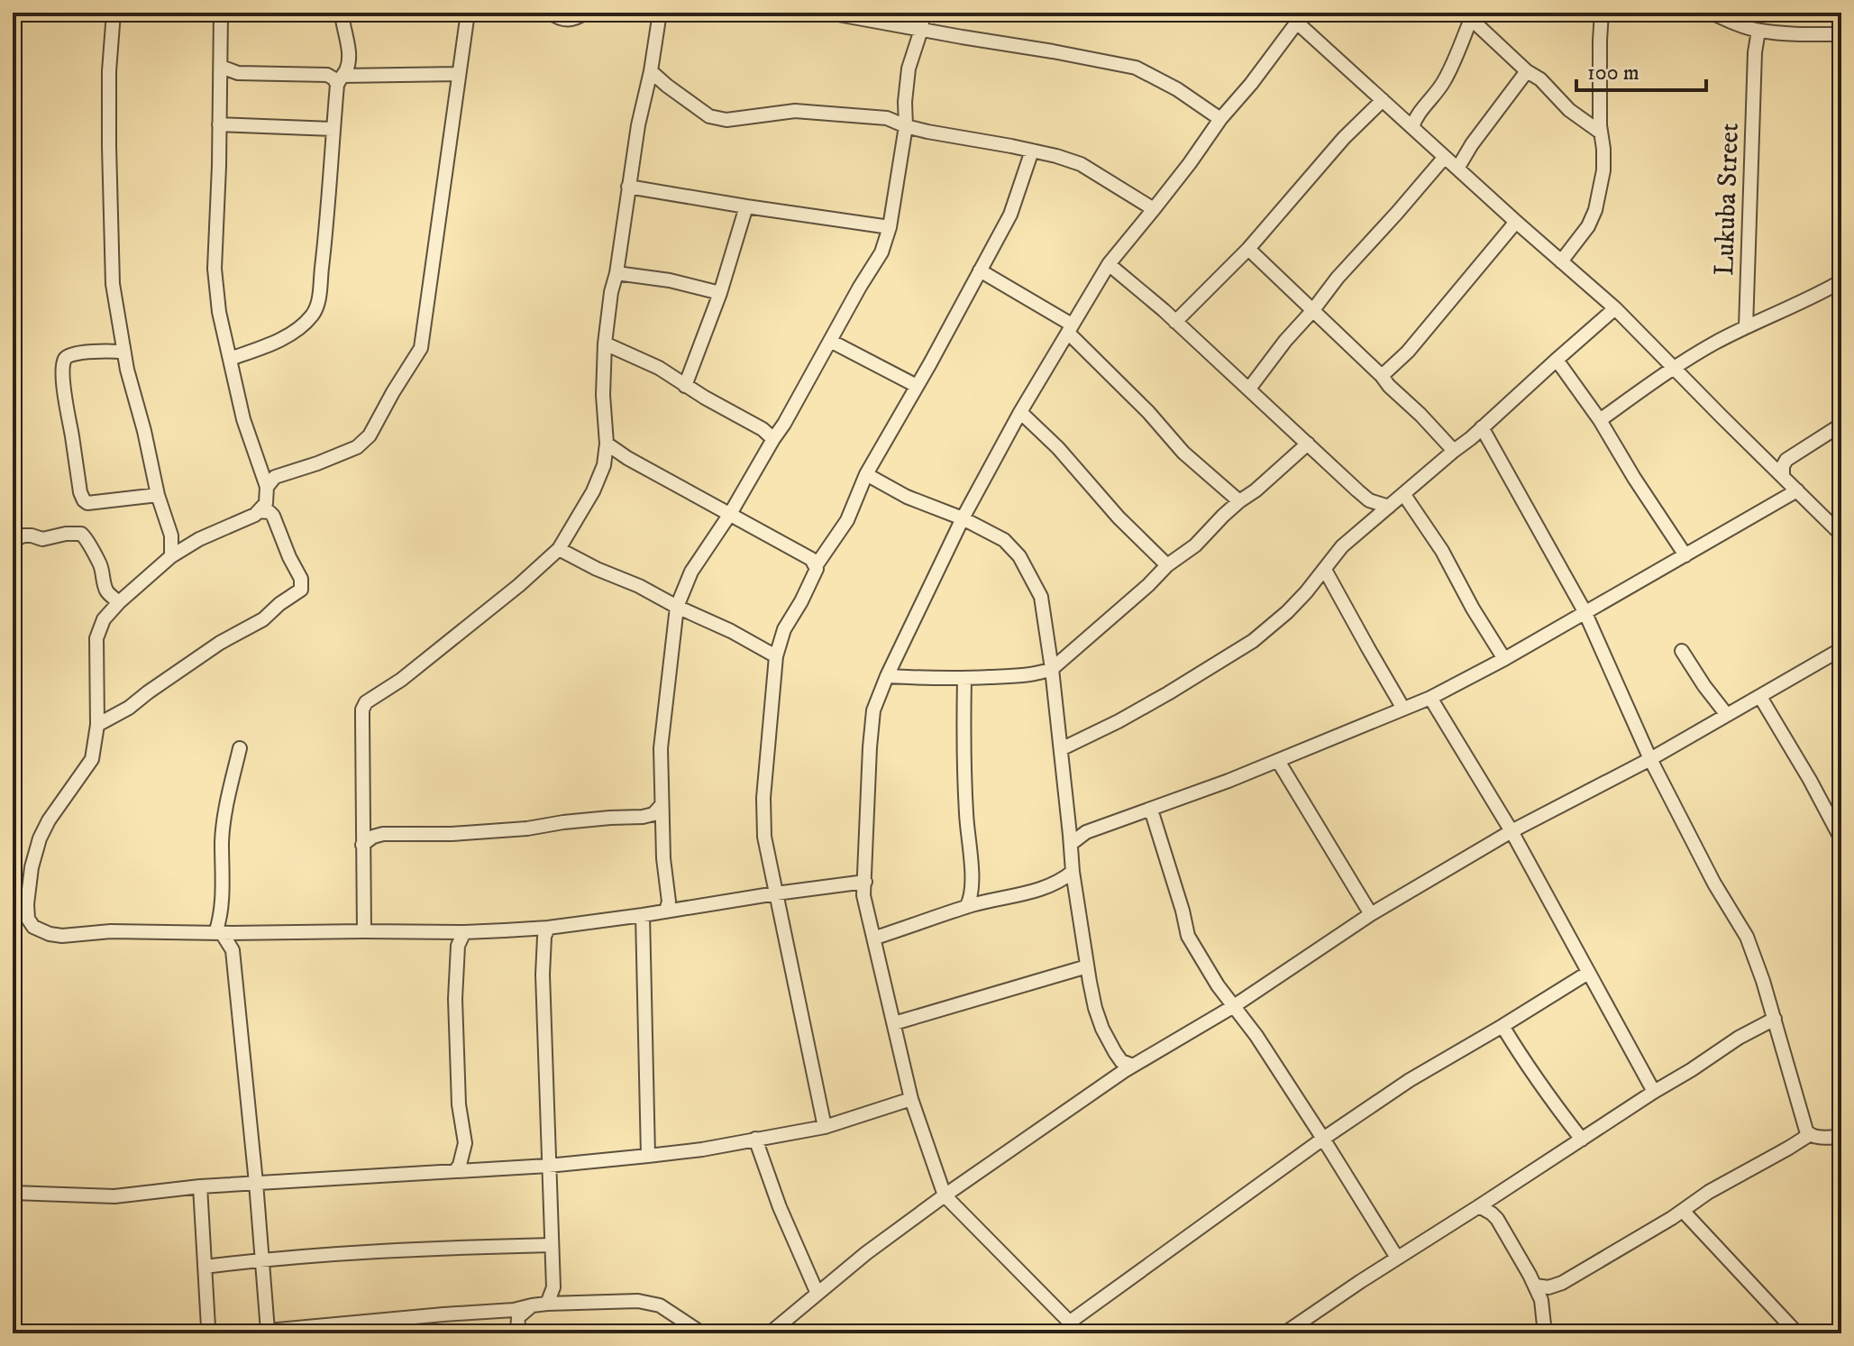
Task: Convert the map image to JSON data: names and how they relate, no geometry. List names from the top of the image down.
{
  "streets": {
    "street": ["Lukuba Street"]
  },
  "scale_bar": "100 m"
}
